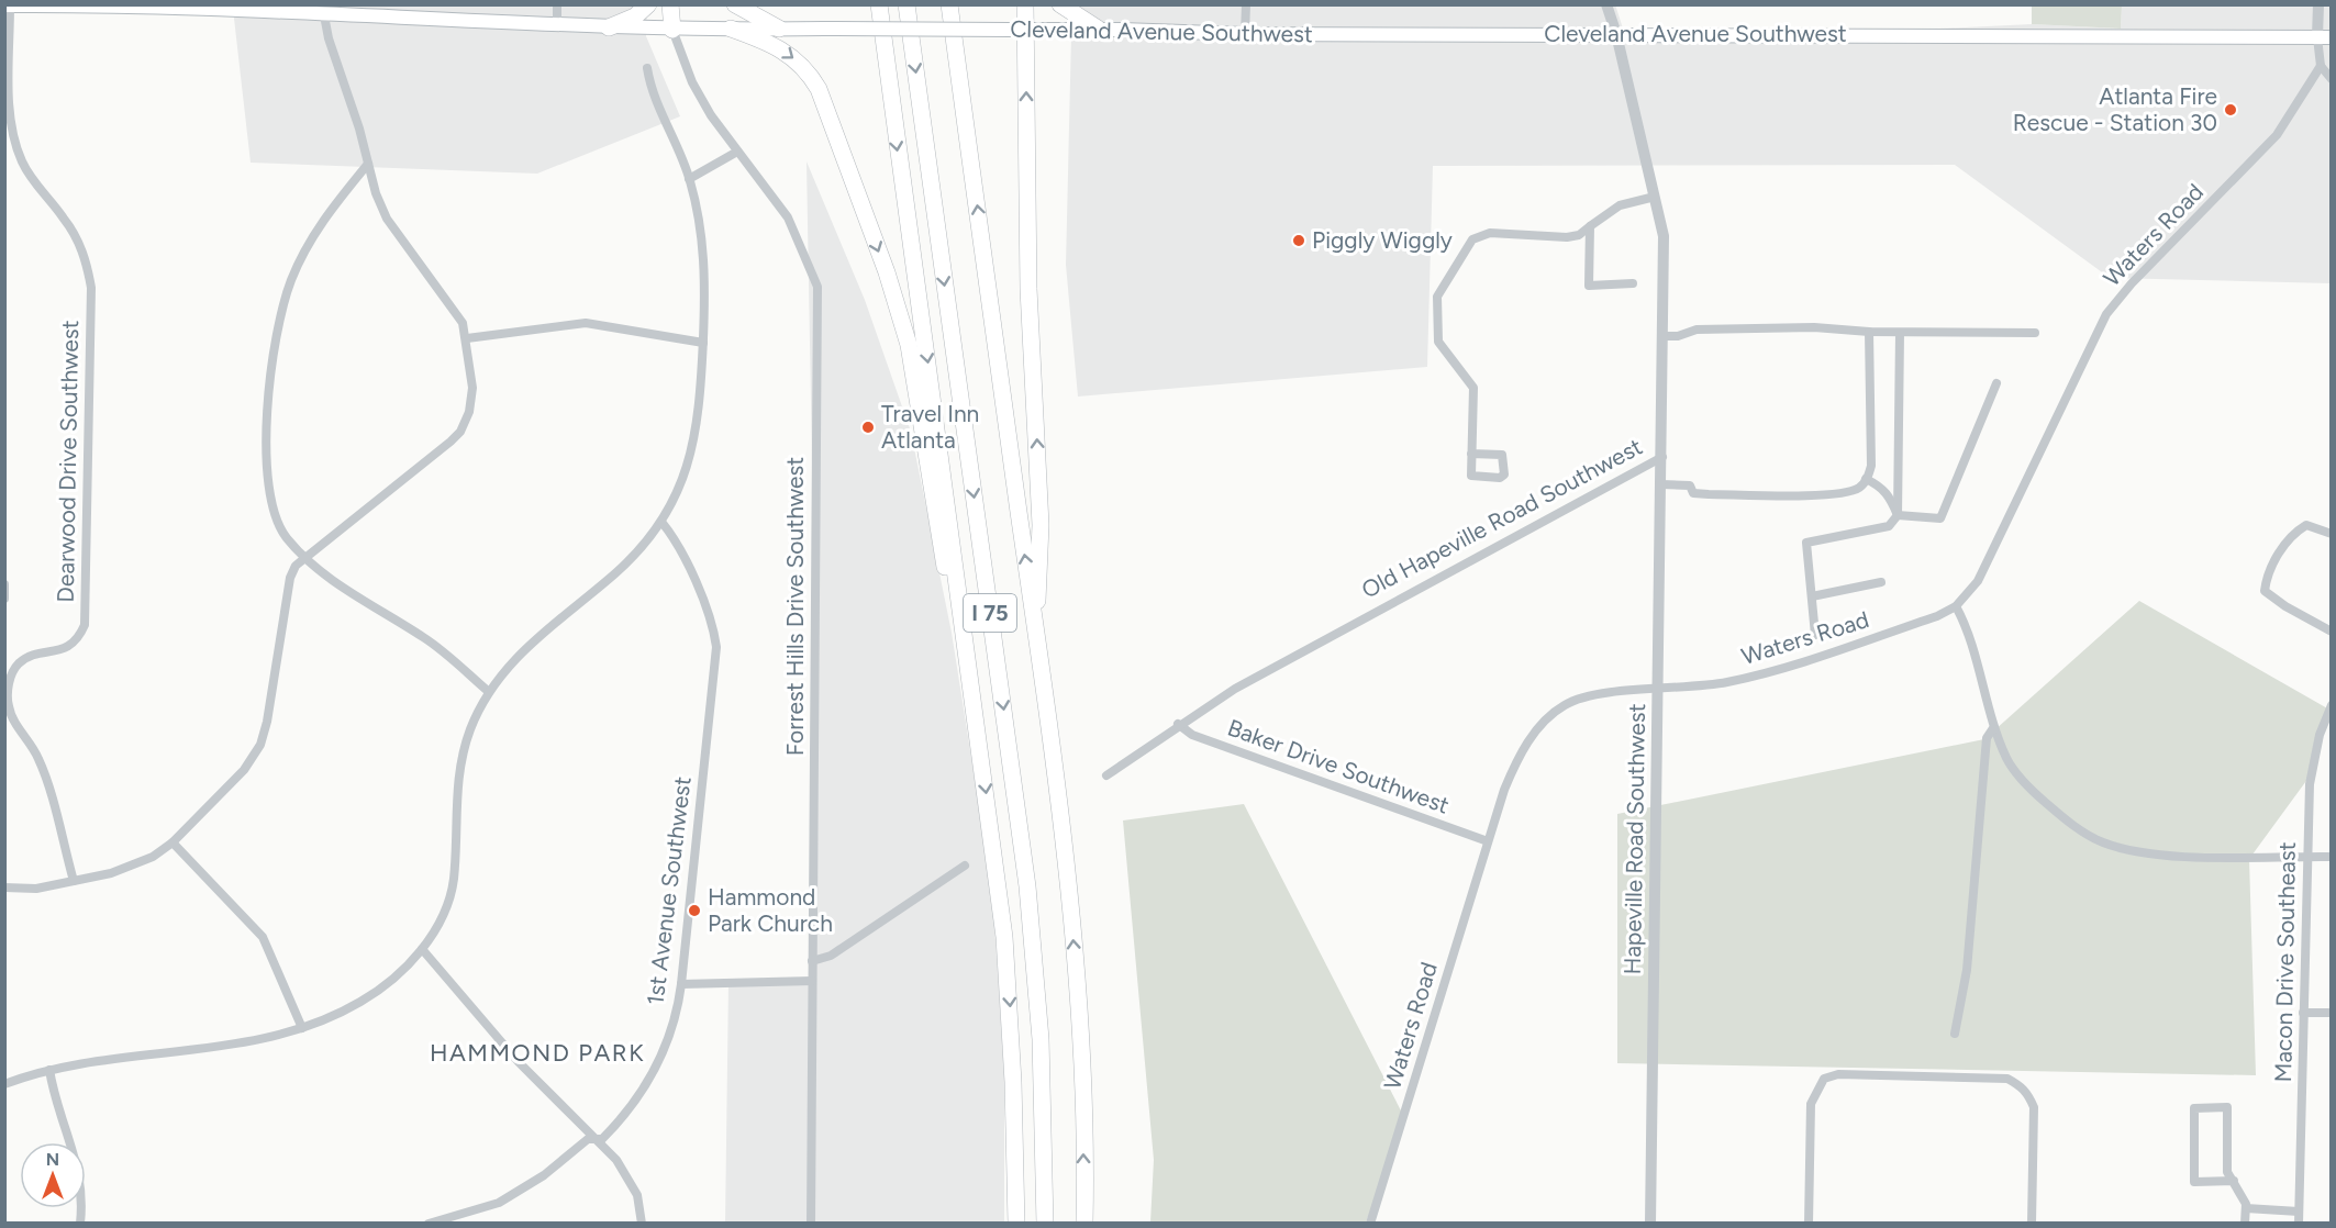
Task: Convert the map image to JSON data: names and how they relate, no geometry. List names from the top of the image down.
{
  "streets": {
    "highway": ["I 75"],
    "main road": ["Cleveland Avenue Southwest"],
    "street": [
      "Waters Road",
      "Dearwood Drive Southwest",
      "Old Hapeville Road Southwest",
      "Forrest Hills Drive Southwest",
      "Baker Drive Southwest",
      "Hapeville Road Southwest",
      "1st Avenue Southwest",
      "Macon Drive Southeast"
    ]
  },
  "crossings": [
    ["Cleveland Avenue Southwest", "Dearwood Drive Southwest"],
    ["Cleveland Avenue Southwest", "Old Hapeville Road Southwest"],
    ["Cleveland Avenue Southwest", "Forrest Hills Drive Southwest"],
    ["Waters Road", "Baker Drive Southwest"],
    ["Waters Road", "Hapeville Road Southwest"],
    ["Old Hapeville Road Southwest", "Baker Drive Southwest"],
    ["Old Hapeville Road Southwest", "Hapeville Road Southwest"]
  ],
  "districts": ["HAMMOND PARK"],
  "places": [
    "Atlanta Fire Rescue - Station 30",
    "Piggly Wiggly",
    "Travel Inn Atlanta",
    "Hammond Park Church"
  ],
  "north": "top"
}
